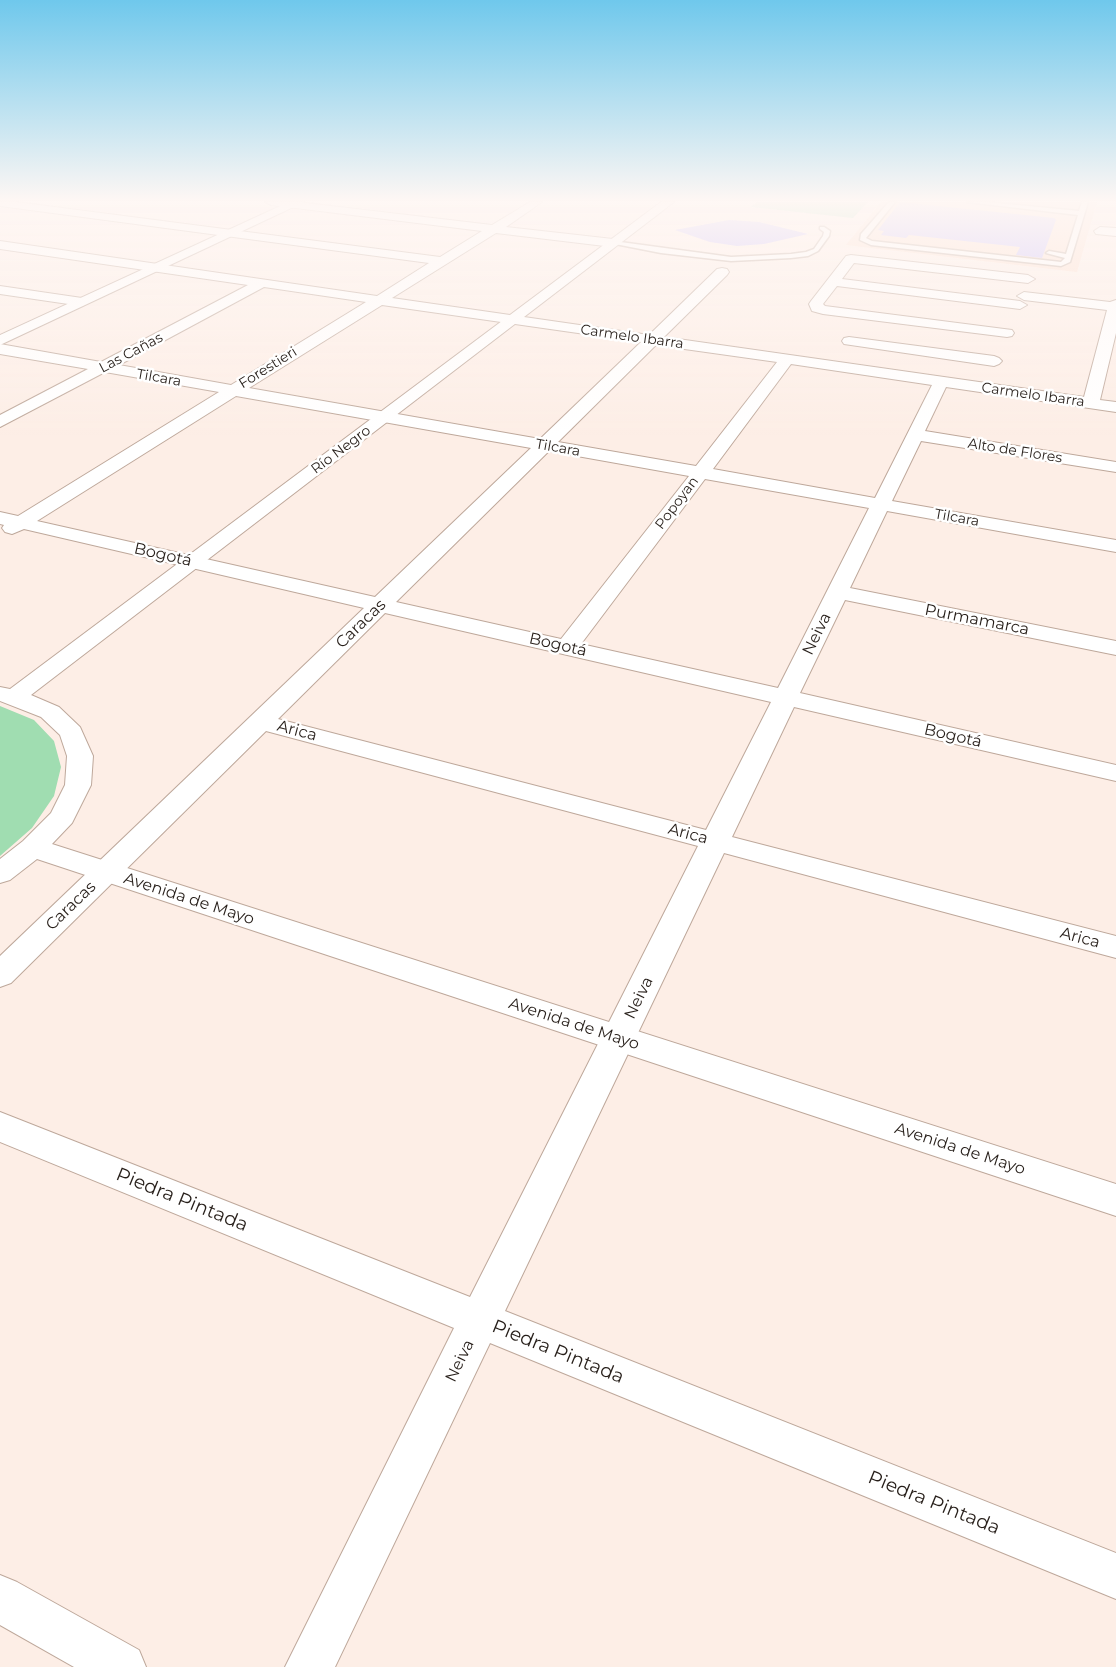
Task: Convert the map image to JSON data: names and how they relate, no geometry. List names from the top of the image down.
{
  "streets": {
    "street": [
      "Carmelo Ibarra",
      "Las Cañas",
      "Forestieri",
      "Tilcara",
      "Río Negro",
      "Alto de Flores",
      "Popoyan",
      "Bogotá",
      "Purmamarca",
      "Caracas",
      "Neiva",
      "Arica",
      "Avenida de Mayo",
      "Piedra Pintada"
    ]
  },
  "crossings": [
    ["Carmelo Ibarra", "Las Cañas"],
    ["Carmelo Ibarra", "Forestieri"],
    ["Carmelo Ibarra", "Río Negro"],
    ["Carmelo Ibarra", "Popoyan"],
    ["Carmelo Ibarra", "Caracas"],
    ["Carmelo Ibarra", "Neiva"],
    ["Las Cañas", "Tilcara"],
    ["Forestieri", "Tilcara"],
    ["Forestieri", "Bogotá"],
    ["Tilcara", "Río Negro"],
    ["Tilcara", "Popoyan"],
    ["Tilcara", "Caracas"],
    ["Tilcara", "Neiva"],
    ["Río Negro", "Bogotá"],
    ["Alto de Flores", "Neiva"],
    ["Popoyan", "Bogotá"],
    ["Bogotá", "Caracas"],
    ["Bogotá", "Neiva"],
    ["Purmamarca", "Neiva"],
    ["Caracas", "Arica"],
    ["Caracas", "Avenida de Mayo"],
    ["Neiva", "Arica"],
    ["Neiva", "Avenida de Mayo"],
    ["Neiva", "Piedra Pintada"]
  ]
}
